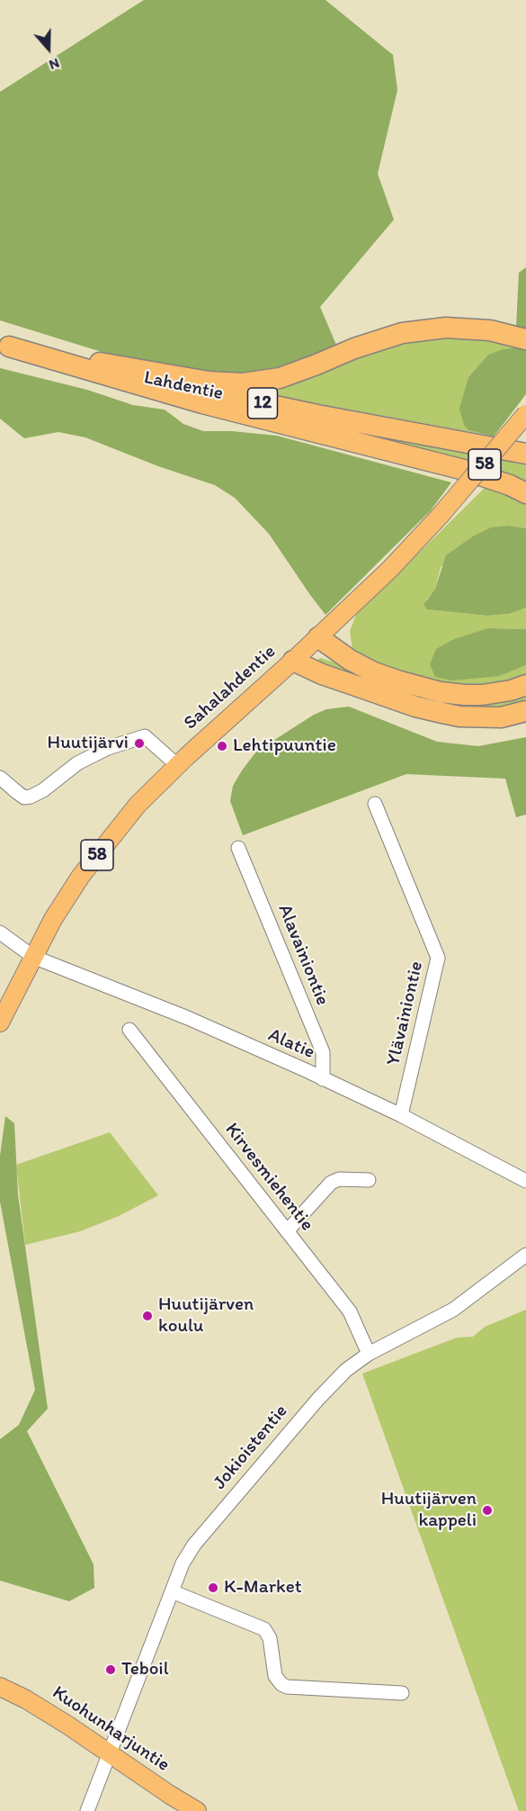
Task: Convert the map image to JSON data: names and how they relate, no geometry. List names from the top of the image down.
{
  "streets": {
    "highway": ["Lahdentie", "12"],
    "main road": ["58", "Sahalahdentie", "Kuohunharjuntie"],
    "street": [
      "Alavainiontie",
      "Ylävainiontie",
      "Alatie",
      "Kirvesmiehentie",
      "Jokioistentie"
    ]
  },
  "crossings": [
    ["Sahalahdentie", "Alatie"],
    ["Alavainiontie", "Alatie"],
    ["Ylävainiontie", "Alatie"],
    ["Kirvesmiehentie", "Jokioistentie"],
    ["Jokioistentie", "Kuohunharjuntie"]
  ],
  "places": [
    "Huutijärvi",
    "Lehtipuuntie",
    "Huutijärven koulu",
    "Huutijärven kappeli",
    "K-Market",
    "Teboil"
  ],
  "north": "bottom"
}
